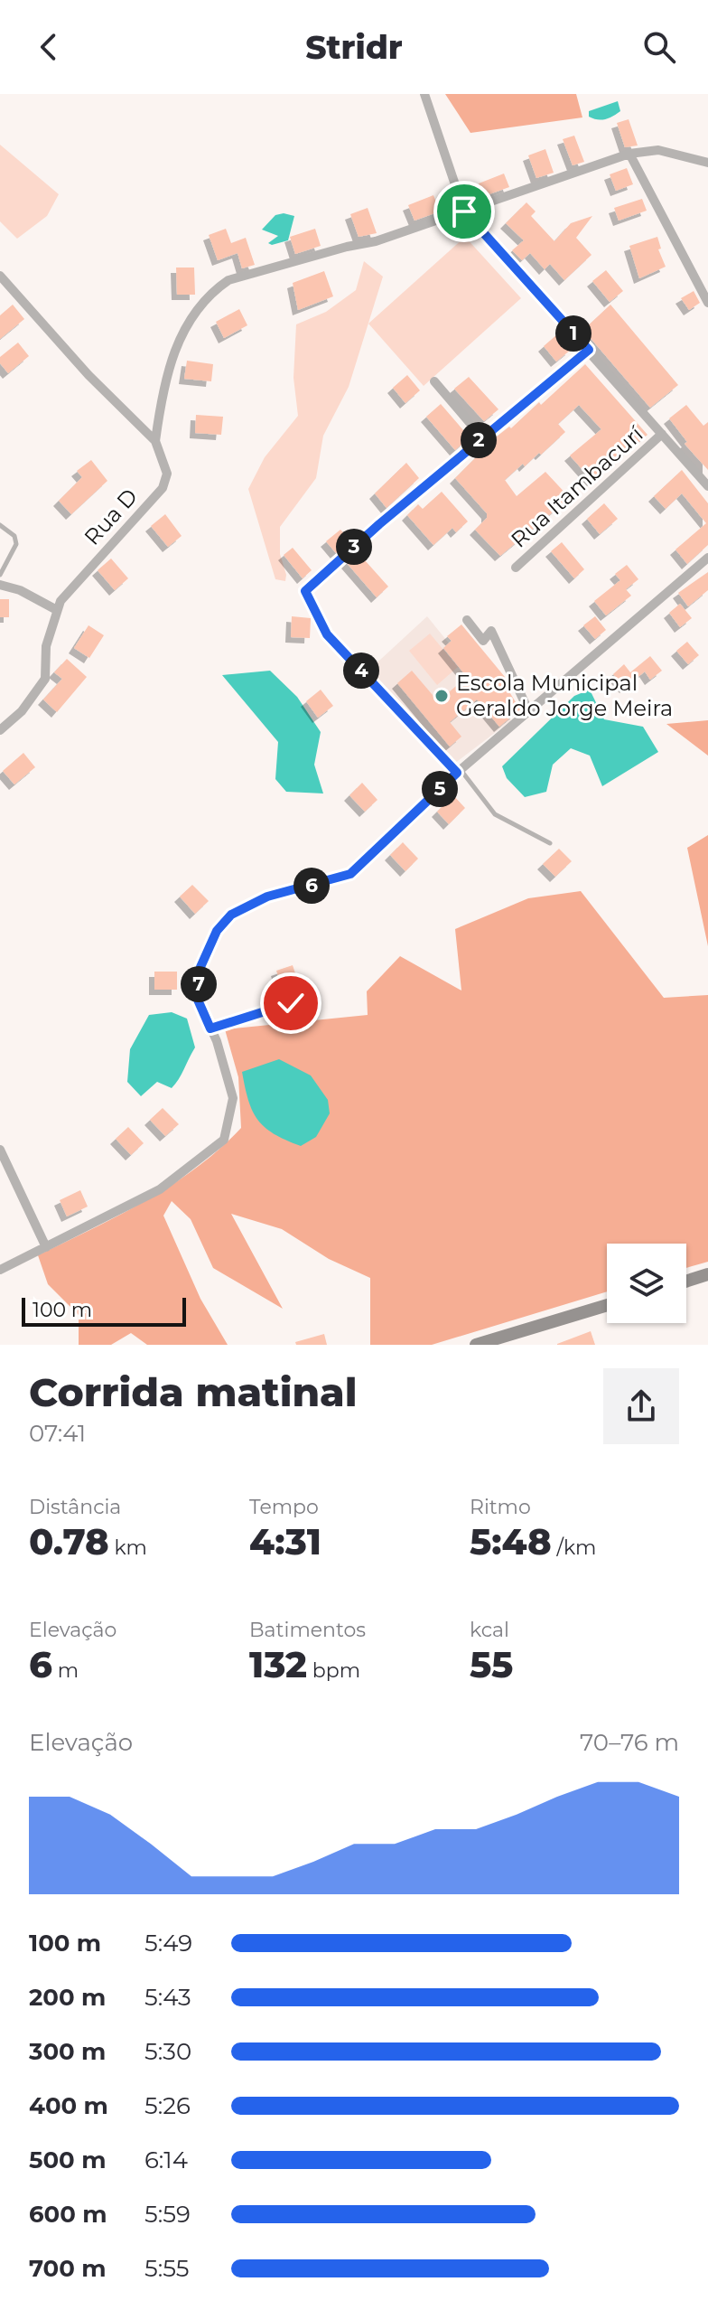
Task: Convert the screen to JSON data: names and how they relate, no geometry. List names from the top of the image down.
{
  "streets": {
    "street": ["Rua Itambacurí", "Rua D"]
  },
  "places": ["Escola Municipal Geraldo Jorge Meira"],
  "scale_bar": "100 m",
  "page": {
    "header": "Stridr",
    "pins": [
      "1",
      "2",
      "3",
      "4",
      "5",
      "6",
      "7"
    ],
    "scale": "100 m",
    "heading": ["Corrida matinal", "07:41"],
    "stats": [
      ["Distância", "0.78 km"],
      ["Tempo", "4:31"],
      ["Ritmo", "5:48 /km"],
      ["Elevação", "6 m"],
      ["Batimentos", "132 bpm"],
      ["kcal", "55"]
    ],
    "chart": ["Elevação", "70–76 m"],
    "list": [
      {
        "name": "100 m",
        "note": "5:49"
      },
      {
        "name": "200 m",
        "note": "5:43"
      },
      {
        "name": "300 m",
        "note": "5:30"
      },
      {
        "name": "400 m",
        "note": "5:26"
      },
      {
        "name": "500 m",
        "note": "6:14"
      },
      {
        "name": "600 m",
        "note": "5:59"
      },
      {
        "name": "700 m",
        "note": "5:55"
      }
    ]
  }
}
